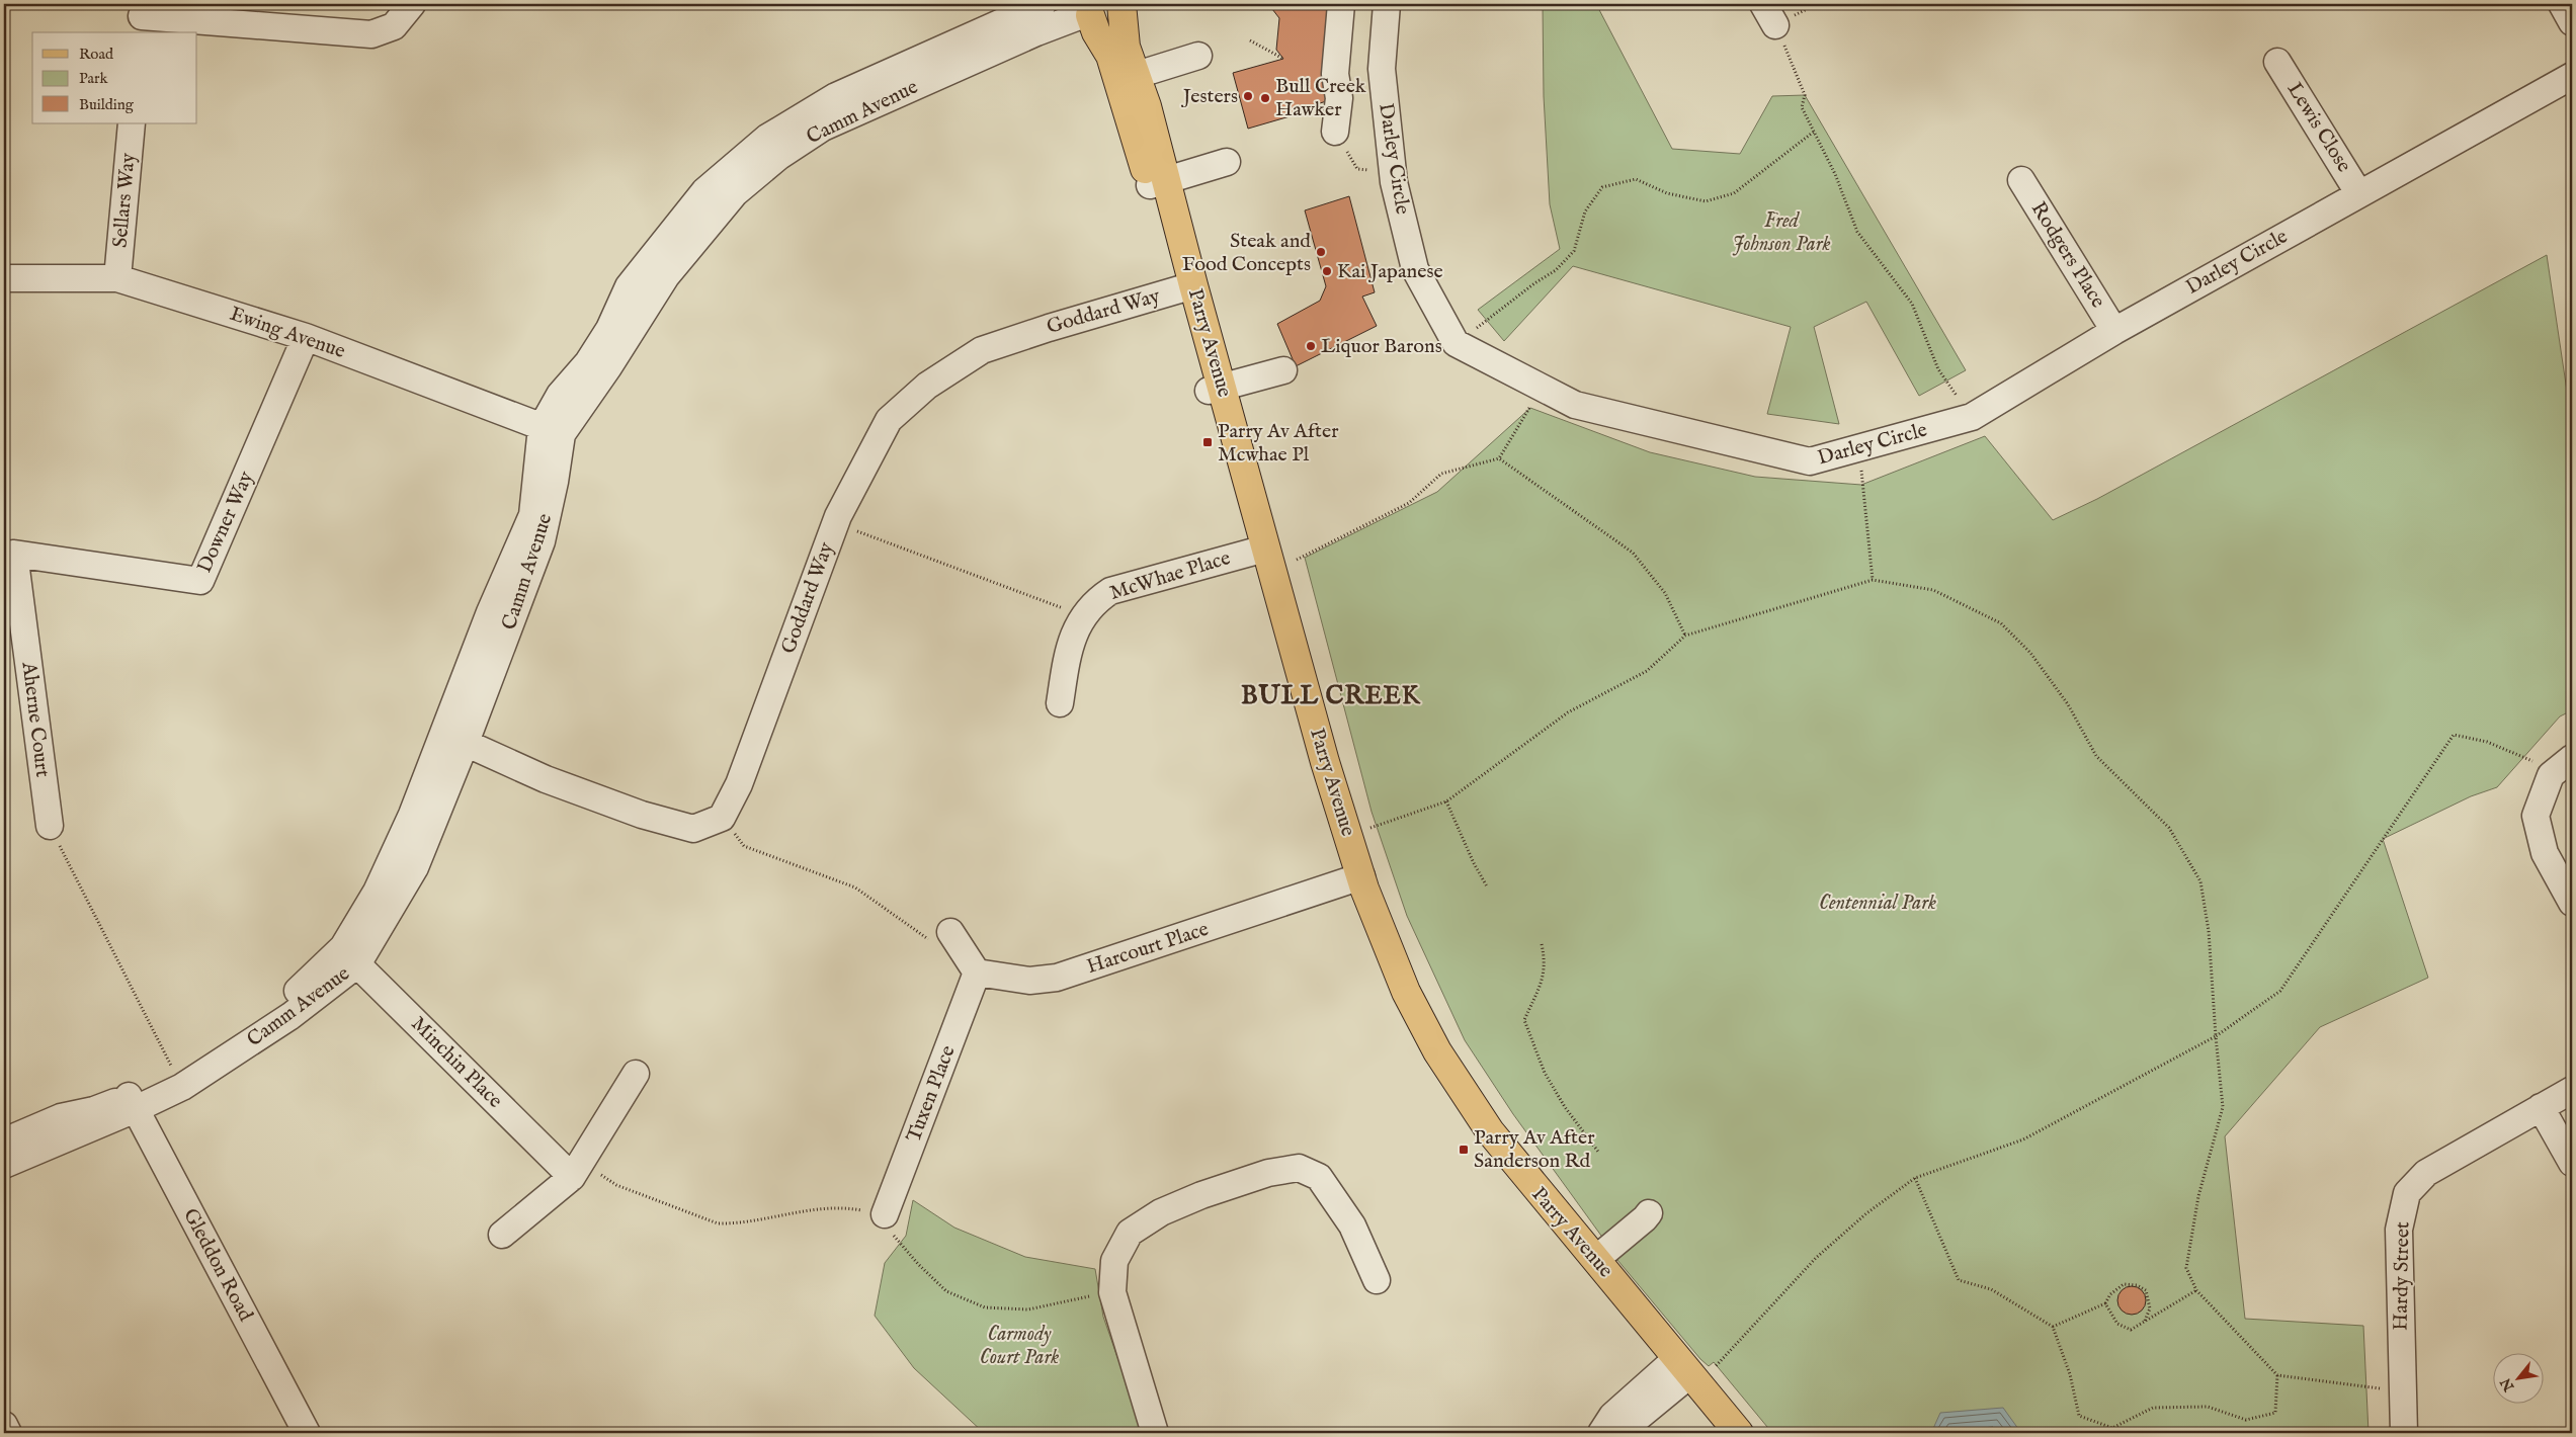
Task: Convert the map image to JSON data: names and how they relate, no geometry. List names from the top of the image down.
{
  "streets": {
    "main road": ["Parry Avenue"],
    "street": [
      "Camm Avenue",
      "Lewis Close",
      "Darley Circle",
      "Sellars Way",
      "Rodgers Place",
      "Goddard Way",
      "Ewing Avenue",
      "Downer Way",
      "McWhae Place",
      "Aherne Court",
      "Harcourt Place",
      "Minchin Place",
      "Tuxen Place",
      "Gleddon Road",
      "Hardy Street"
    ]
  },
  "crossings": [
    ["Camm Avenue", "Ewing Avenue"],
    ["Camm Avenue", "Parry Avenue"],
    ["Camm Avenue", "Minchin Place"],
    ["Camm Avenue", "Gleddon Road"],
    ["Lewis Close", "Darley Circle"],
    ["Darley Circle", "Rodgers Place"],
    ["Sellars Way", "Ewing Avenue"],
    ["Goddard Way", "Parry Avenue"],
    ["Ewing Avenue", "Downer Way"],
    ["Parry Avenue", "McWhae Place"],
    ["Parry Avenue", "Harcourt Place"],
    ["Downer Way", "Aherne Court"],
    ["Harcourt Place", "Tuxen Place"]
  ],
  "districts": ["BULL CREEK"],
  "parks": ["Fred Johnson Park", "Centennial Park", "Carmody Court Park"],
  "places": {
    "other": [
      "Jesters",
      "Bull Creek Hawker",
      "Steak and Food Concepts",
      "Kai Japanese",
      "Liquor Barons"
    ],
    "transit": ["Parry Av After Mcwhae Pl", "Parry Av After Sanderson Rd"]
  },
  "legend": ["Road", "Park", "Building"],
  "north": "bottom left"
}
